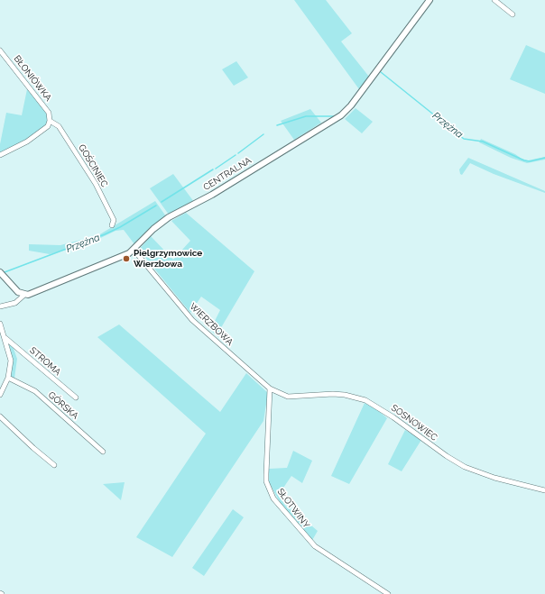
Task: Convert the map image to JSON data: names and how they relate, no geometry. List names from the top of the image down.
{
  "streets": {
    "street": [
      "BŁONIÓWKA",
      "GOŚCINIEC",
      "CENTRALNA",
      "WIERZBOWA",
      "STROMA",
      "GÓRSKA",
      "SOSNOWIEC",
      "SŁOTWINY"
    ]
  },
  "crossings": [
    ["BŁONIÓWKA", "GOŚCINIEC"],
    ["CENTRALNA", "WIERZBOWA"],
    ["WIERZBOWA", "SOSNOWIEC"],
    ["WIERZBOWA", "SŁOTWINY"],
    ["SOSNOWIEC", "SŁOTWINY"]
  ],
  "water": ["Przężna"],
  "places": ["Pielgrzymowice Wierzbowa"]
}
